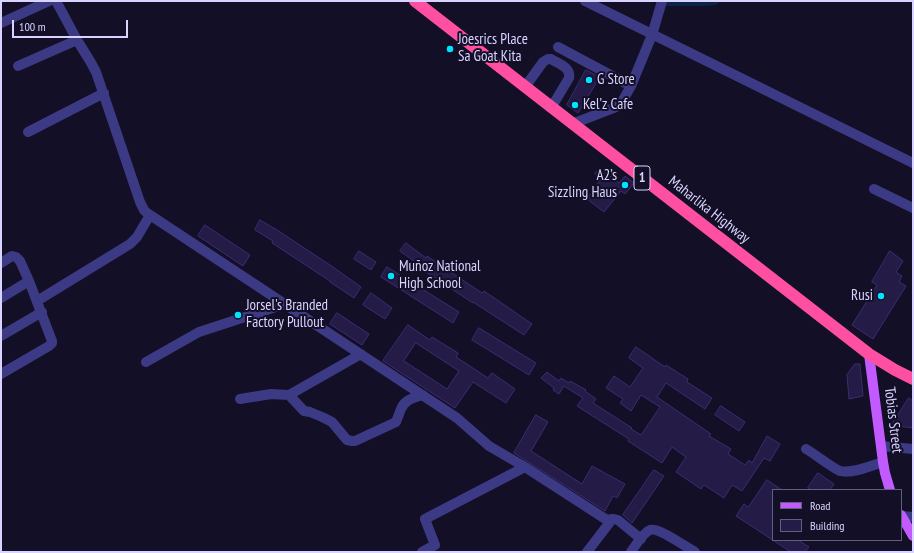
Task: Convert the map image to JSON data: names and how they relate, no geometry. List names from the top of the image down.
{
  "streets": {
    "highway": ["1", "Maharlika Highway"],
    "main road": ["Tobias Street"]
  },
  "crossings": [
    ["Maharlika Highway", "Tobias Street"]
  ],
  "places": [
    "Joesrics Place Sa Goat Kita",
    "G Store",
    "Kel’z Cafe",
    "A2’s Sizzling Haus",
    "Muñoz National High School",
    "Rusi",
    "Jorsel's Branded Factory Pullout"
  ],
  "legend": ["Road", "Building"],
  "scale_bar": "100 m"
}
